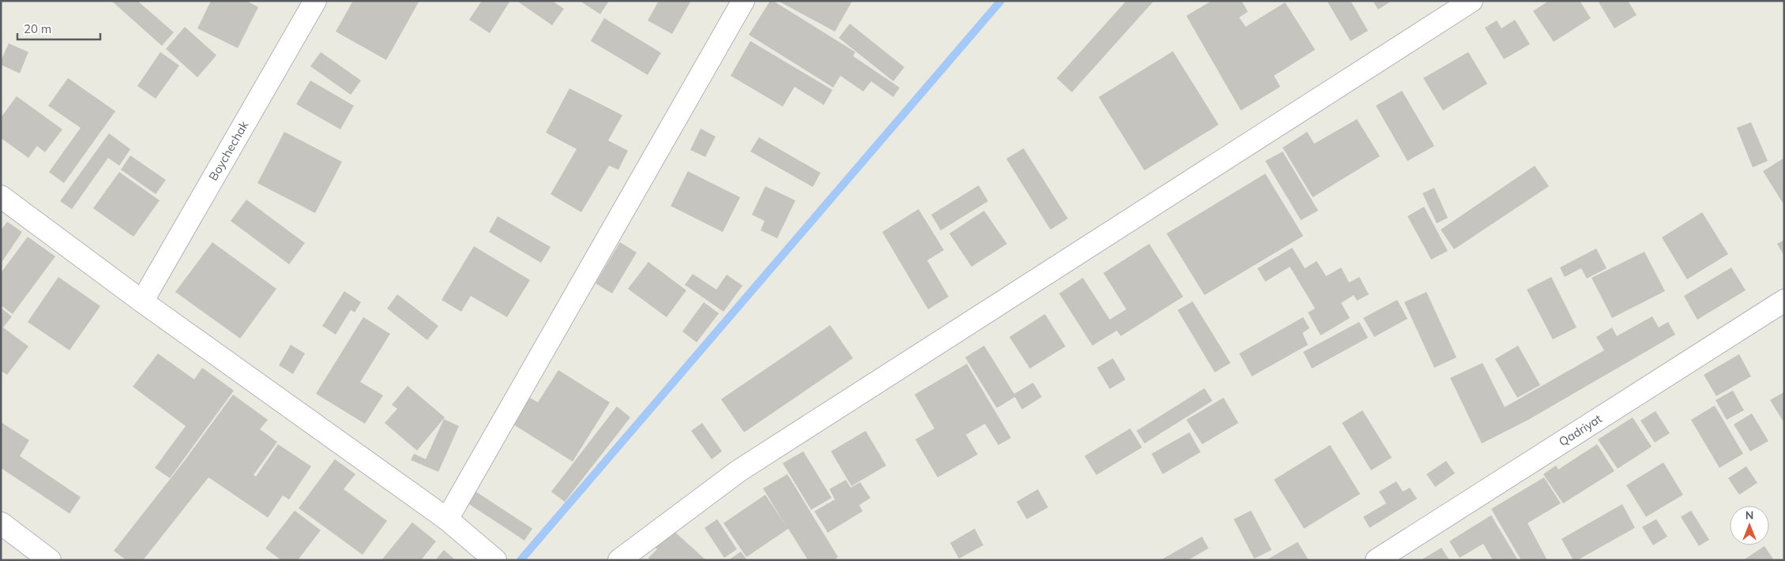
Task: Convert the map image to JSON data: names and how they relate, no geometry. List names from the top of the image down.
{
  "streets": {
    "street": ["Boychechak", "Qadriyat"]
  },
  "scale_bar": "20 m",
  "north": "top"
}
